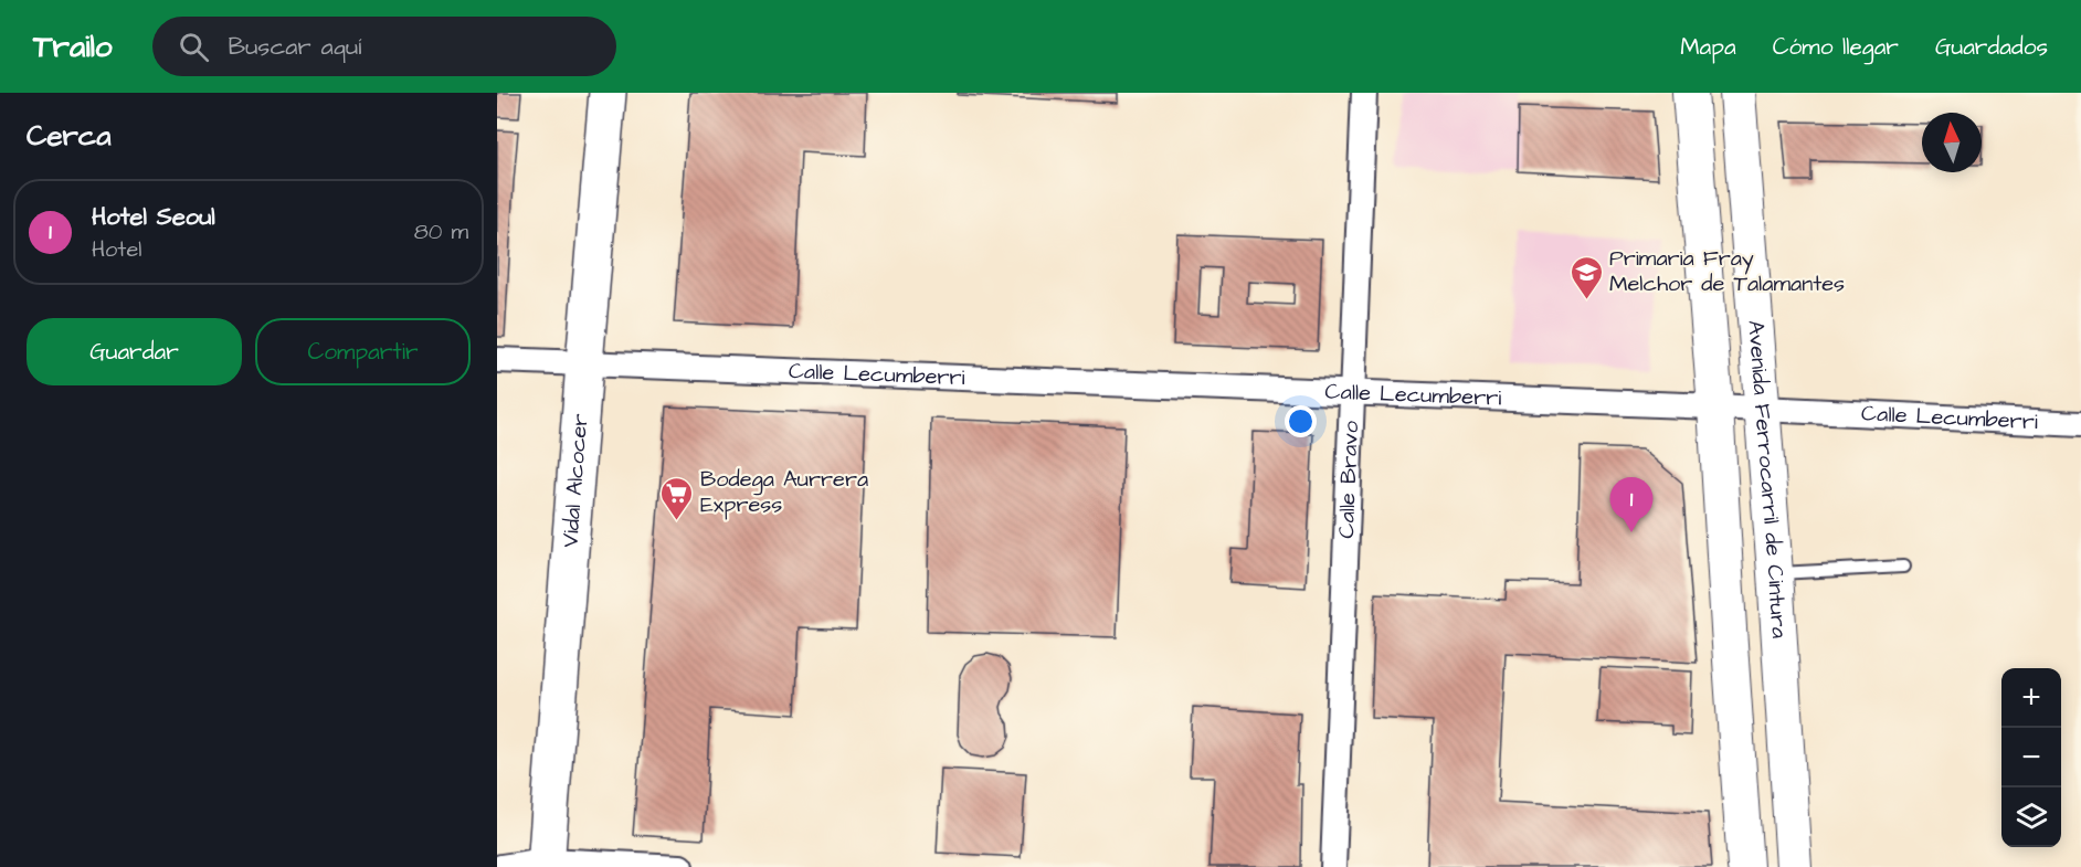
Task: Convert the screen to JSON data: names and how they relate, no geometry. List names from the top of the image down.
{
  "streets": {
    "main road": ["Vidal Alcocer"],
    "street": ["Calle Lecumberri", "Avenida Ferrocarril de Cintura", "Calle Bravo"]
  },
  "crossings": [
    ["Calle Lecumberri", "Vidal Alcocer"],
    ["Calle Lecumberri", "Avenida Ferrocarril de Cintura"],
    ["Calle Lecumberri", "Calle Bravo"]
  ],
  "places": {
    "school or university": ["Primaria Fray Melchor de Talamantes"],
    "supermarket": ["Bodega Aurrera Express"]
  },
  "north": "top",
  "page": {
    "header": "Trailo",
    "search": "Buscar aquí",
    "nav": ["Mapa", "Cómo llegar", "Guardados"],
    "heading": "Cerca",
    "list": [
      {
        "mark": "1",
        "name": "Hotel Seoul",
        "note": "Hotel",
        "value": "80 m"
      }
    ],
    "buttons": ["Guardar", "Compartir"],
    "pins": "1",
    "map_buttons": ["+", "−"]
  }
}
